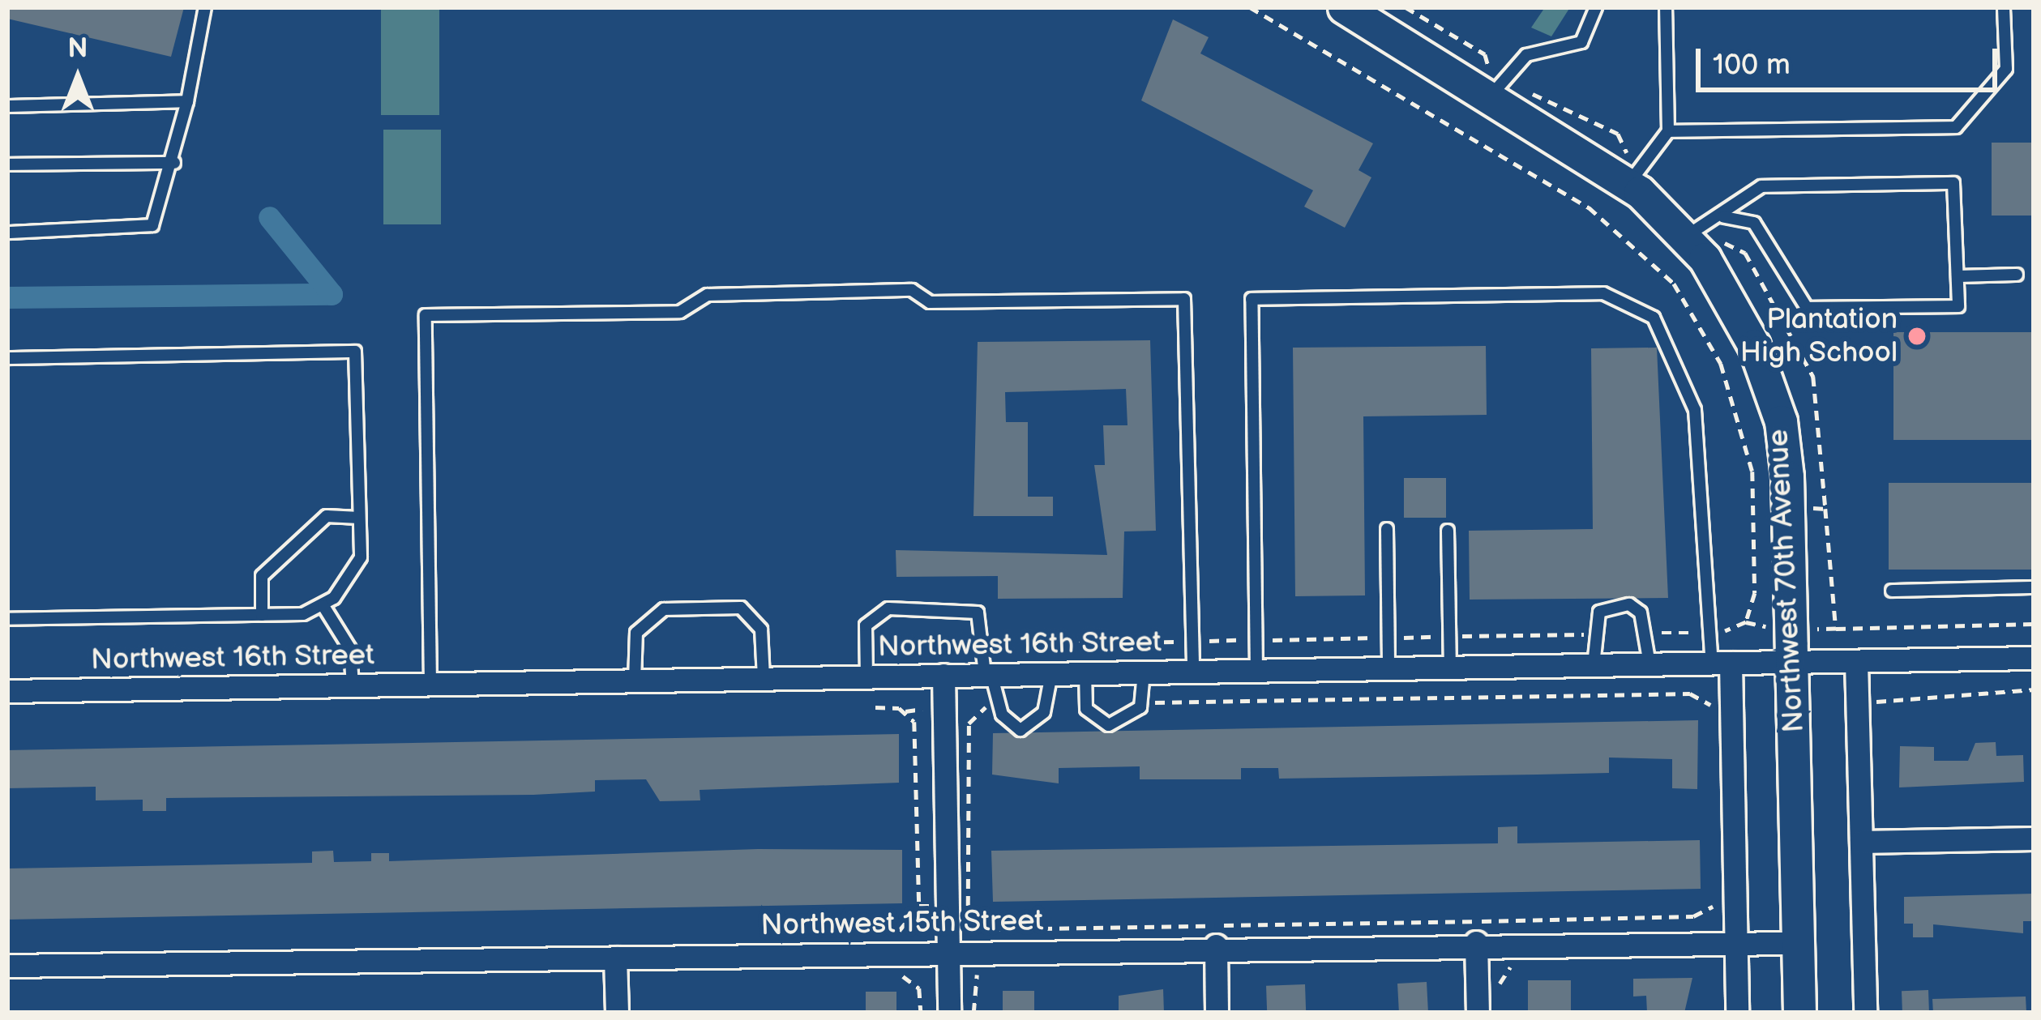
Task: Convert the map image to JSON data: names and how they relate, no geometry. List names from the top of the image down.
{
  "streets": {
    "street": ["Northwest 70th Avenue", "Northwest 16th Street", "Northwest 15th Street"]
  },
  "crossings": [
    ["Northwest 70th Avenue", "Northwest 16th Street"],
    ["Northwest 70th Avenue", "Northwest 15th Street"]
  ],
  "places": ["Plantation High School"],
  "scale_bar": "100 m",
  "north": "top"
}
